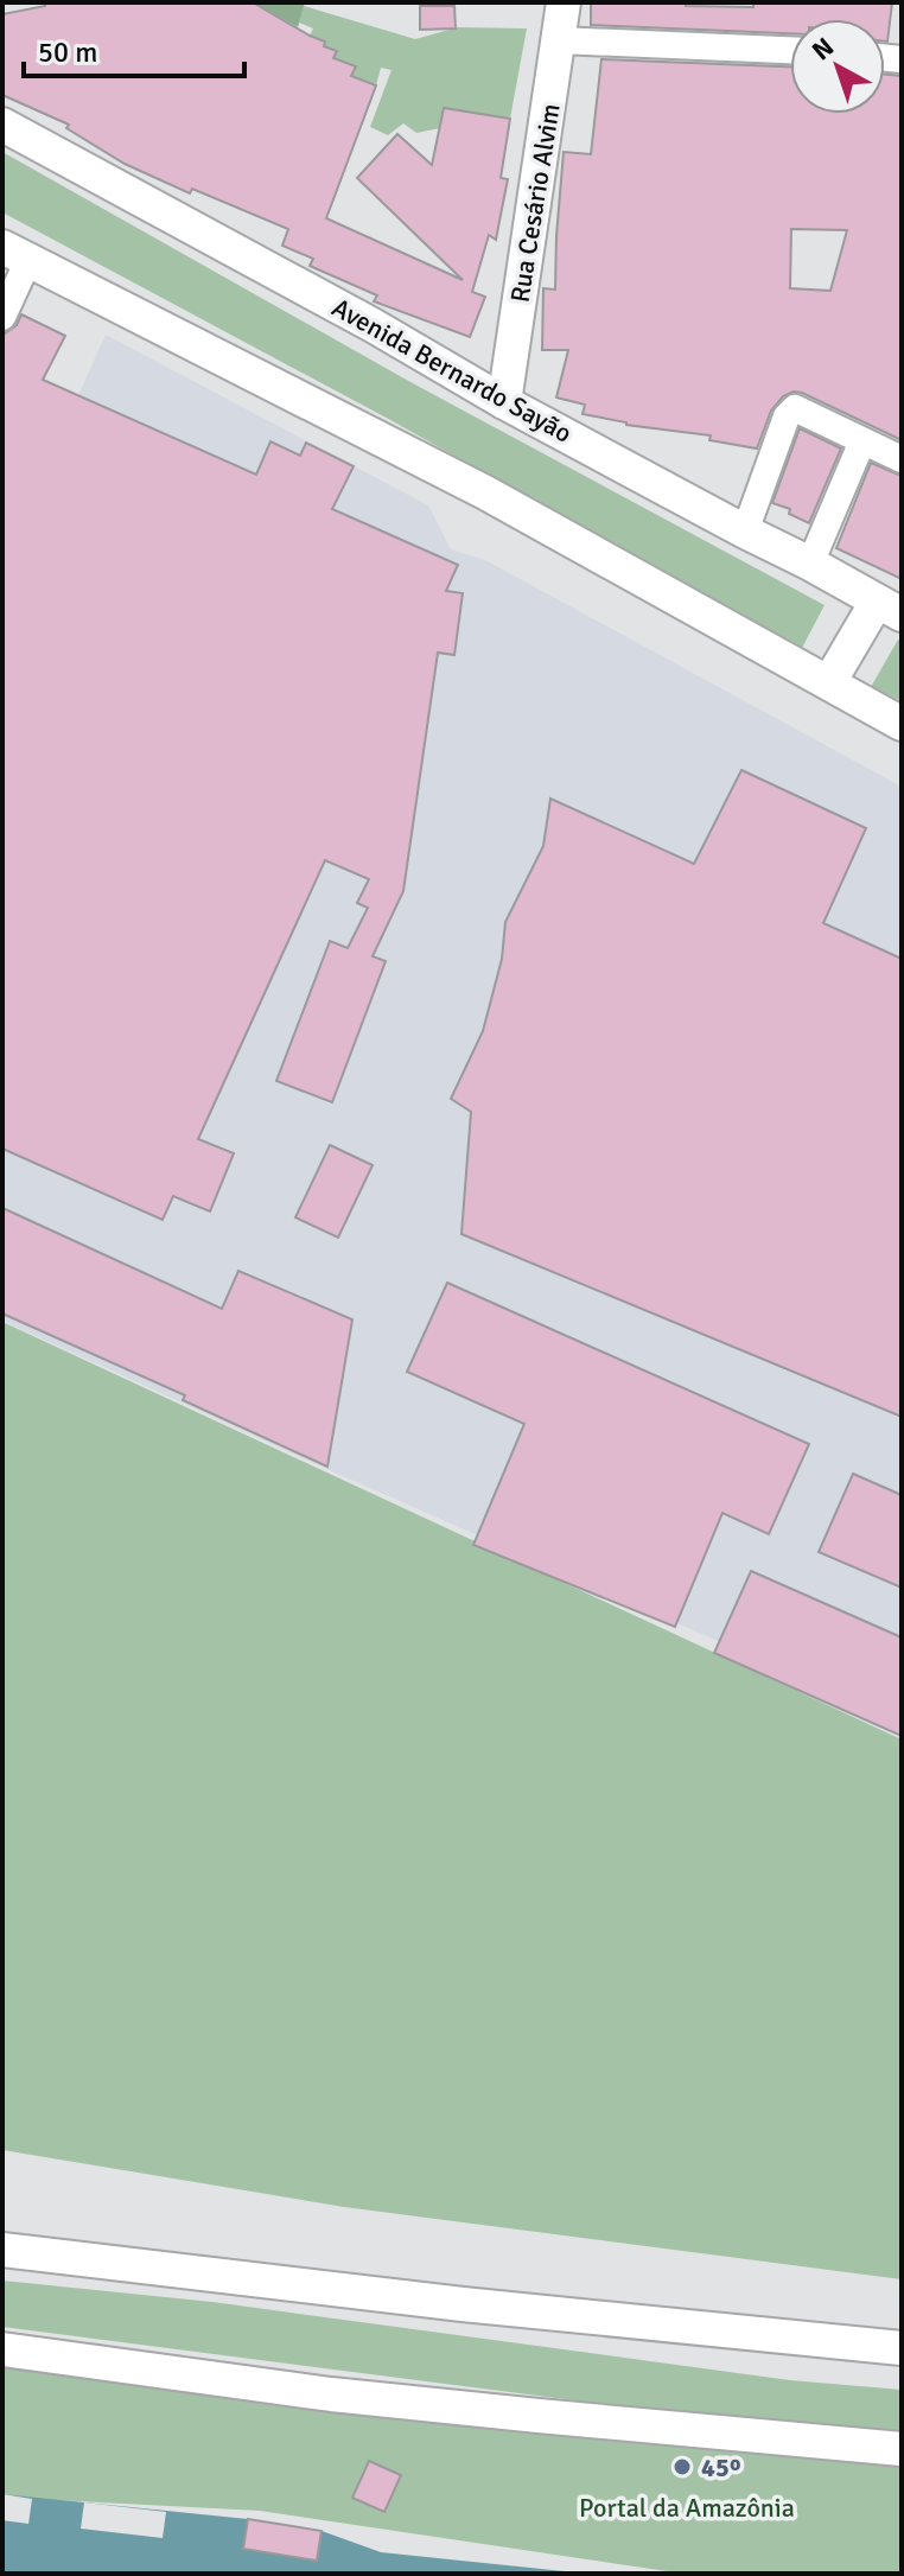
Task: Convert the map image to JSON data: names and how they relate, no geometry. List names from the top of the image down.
{
  "streets": {
    "street": ["Rua Cesário Alvim", "Avenida Bernardo Sayão"]
  },
  "crossings": [
    ["Rua Cesário Alvim", "Avenida Bernardo Sayão"]
  ],
  "parks": ["Portal da Amazônia"],
  "places": ["45º"],
  "scale_bar": "50 m",
  "north": "top left"
}
